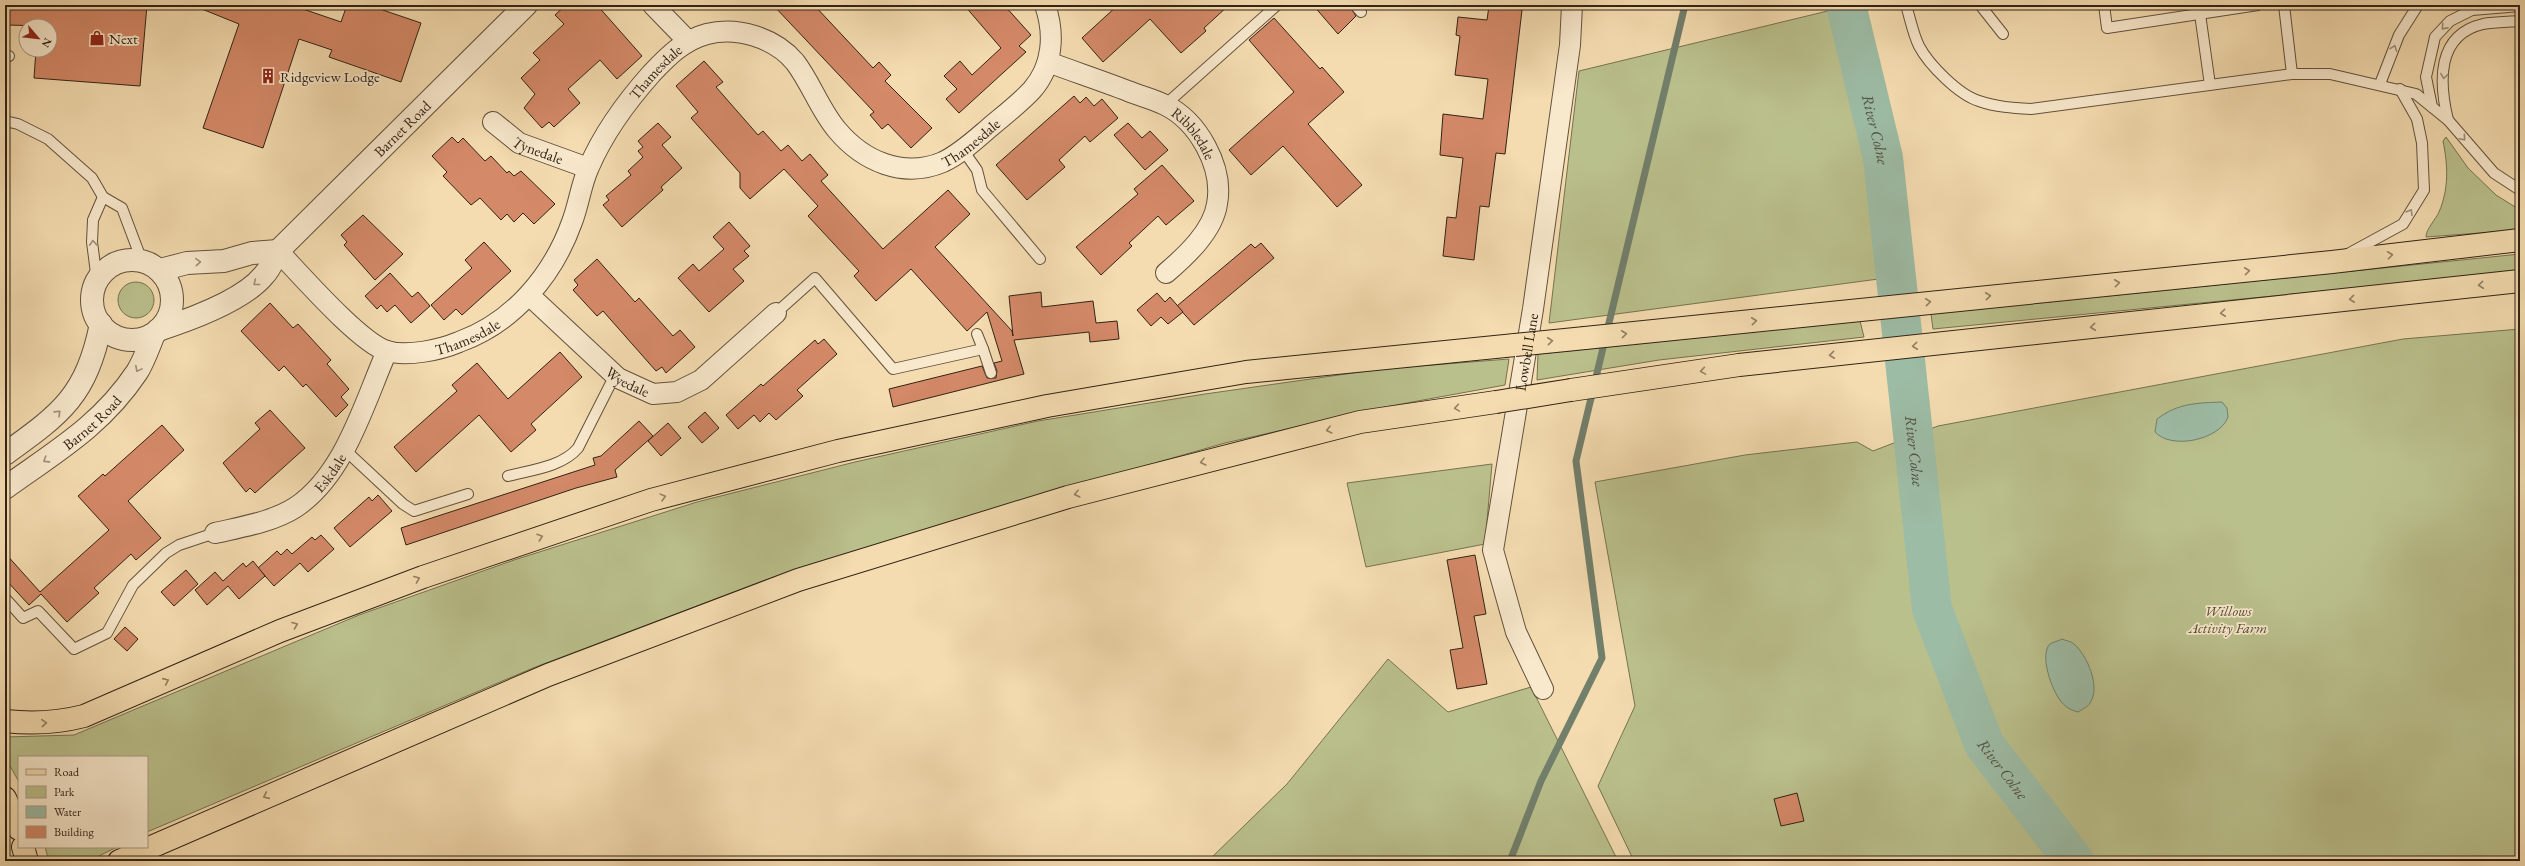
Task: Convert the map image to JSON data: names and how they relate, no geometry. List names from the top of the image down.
{
  "streets": {
    "street": [
      "Thamesdale",
      "Barnet Road",
      "Ribbledale",
      "Tynedale",
      "Lowbell Lane",
      "Wyedale",
      "Eskdale"
    ]
  },
  "crossings": [
    ["Thamesdale", "Barnet Road"],
    ["Thamesdale", "Ribbledale"],
    ["Thamesdale", "Tynedale"],
    ["Thamesdale", "Wyedale"],
    ["Thamesdale", "Eskdale"]
  ],
  "water": ["River Colne"],
  "parks": ["Willows Activity Farm"],
  "places": {
    "shop": ["Next"],
    "building": ["Ridgeview Lodge"]
  },
  "legend": [
    "Road",
    "Park",
    "Water",
    "Building"
  ],
  "north": "bottom right"
}
